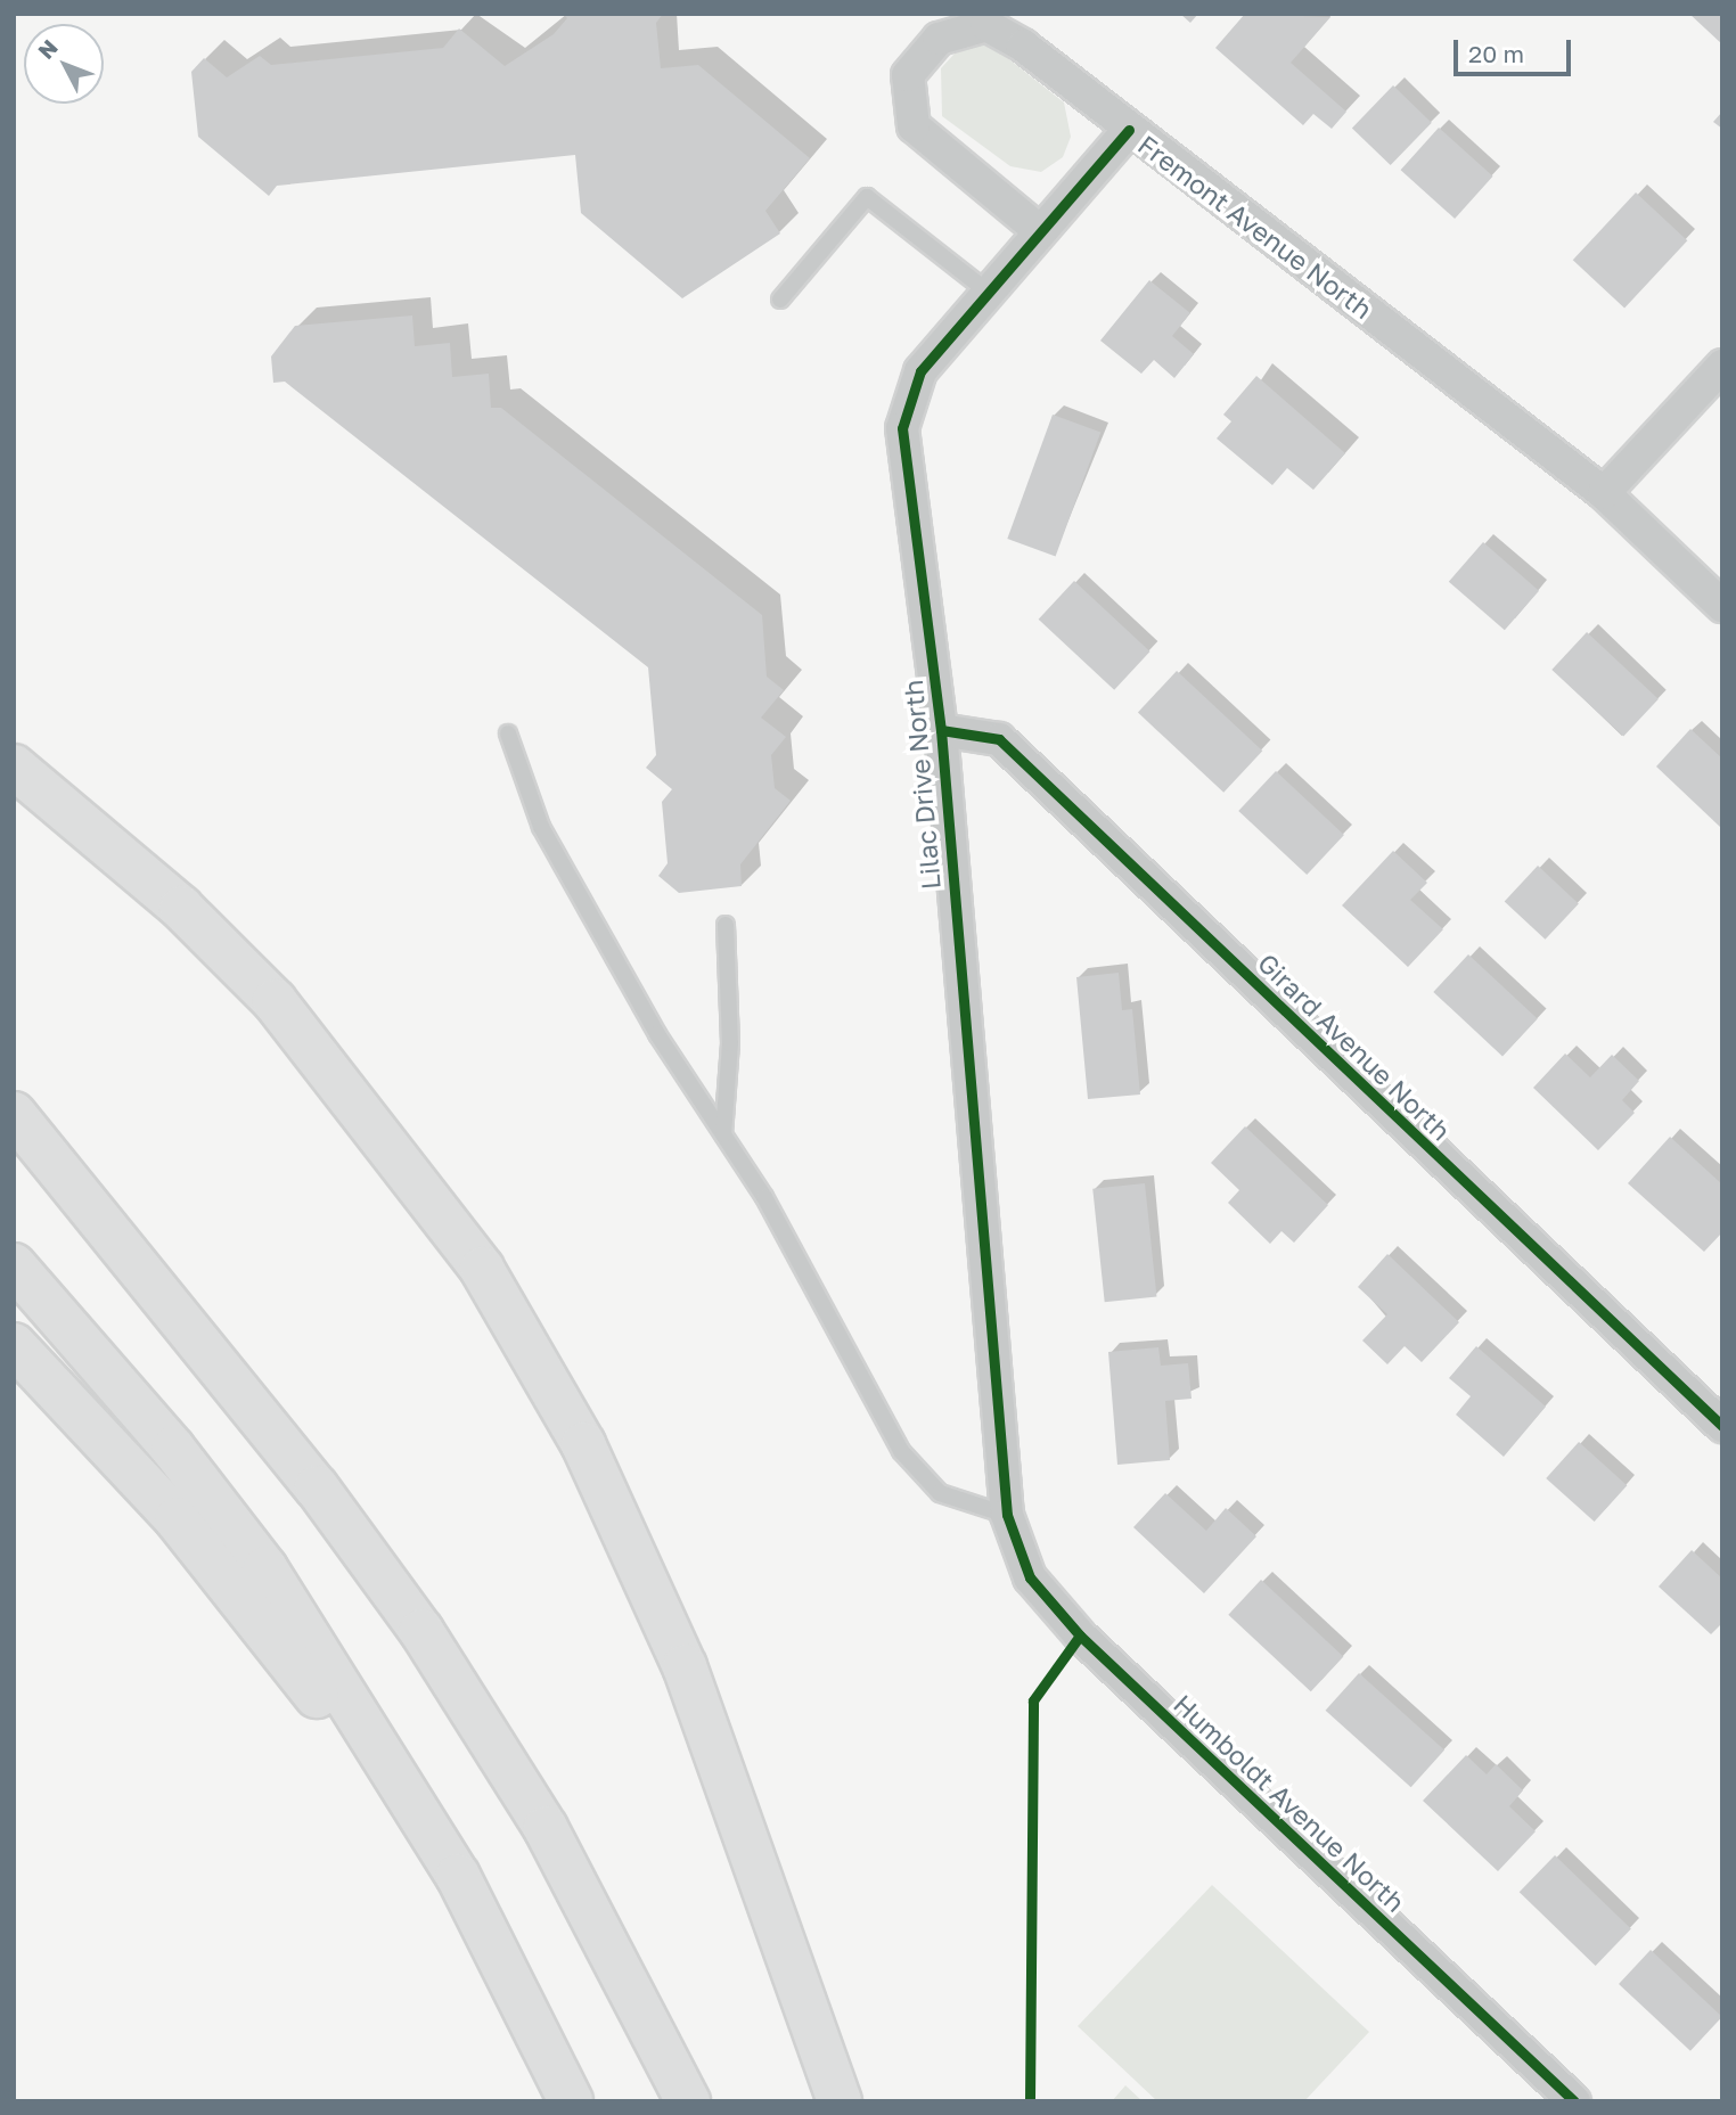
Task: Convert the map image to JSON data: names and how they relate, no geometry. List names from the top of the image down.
{
  "streets": {
    "street": [
      "Fremont Avenue North",
      "Lilac Drive North",
      "Girard Avenue North",
      "Humboldt Avenue North"
    ]
  },
  "crossings": [
    ["Fremont Avenue North", "Lilac Drive North"],
    ["Lilac Drive North", "Girard Avenue North"],
    ["Lilac Drive North", "Humboldt Avenue North"]
  ],
  "scale_bar": "20 m",
  "north": "top left"
}
